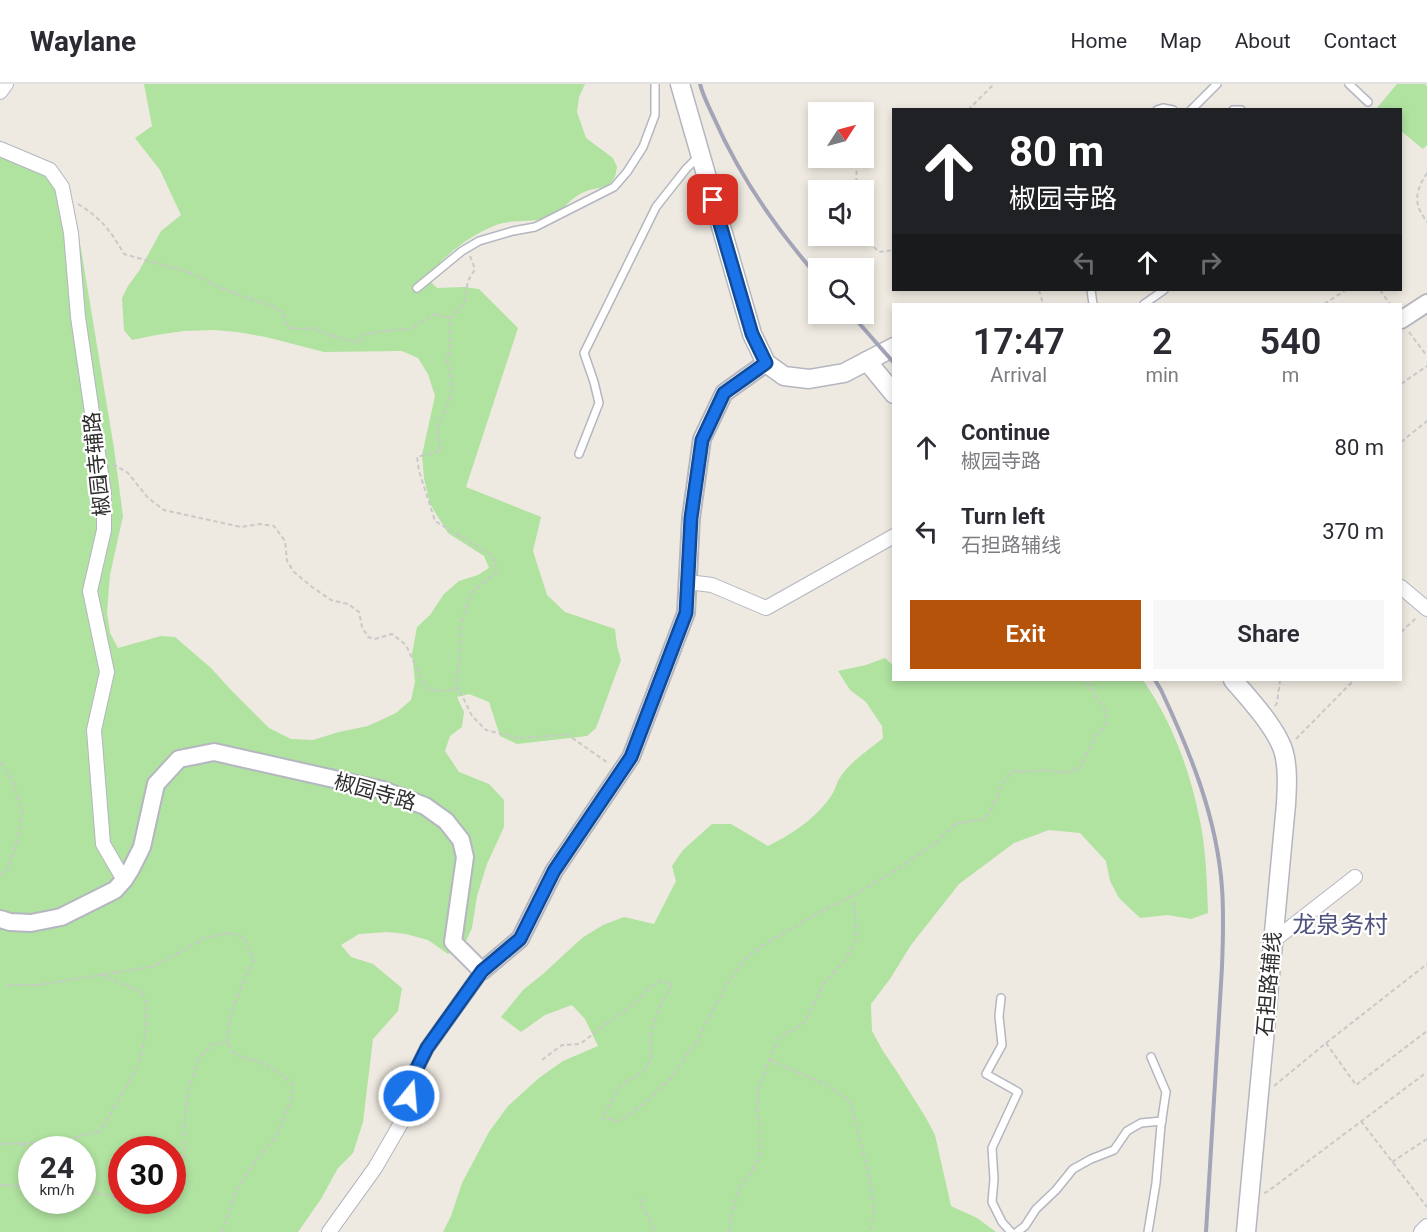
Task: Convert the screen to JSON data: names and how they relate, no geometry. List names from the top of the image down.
{
  "streets": {
    "main road": ["石担路辅线"],
    "street": ["椒园寺辅路", "椒园寺路"]
  },
  "crossings": [
    ["椒园寺辅路", "椒园寺路"]
  ],
  "districts": ["龙泉务村"],
  "north": "top right",
  "page": {
    "header": "Waylane",
    "nav": [
      "Home",
      "Map",
      "About",
      "Contact"
    ],
    "turn": ["80 m", "椒园寺路"],
    "eta": [
      "17:47",
      "Arrival",
      "2",
      "min",
      "540",
      "m"
    ],
    "list": [
      {
        "name": "Continue",
        "note": "椒园寺路",
        "value": "80 m"
      },
      {
        "name": "Turn left",
        "note": "石担路辅线",
        "value": "370 m"
      }
    ],
    "buttons": ["Exit", "Share"],
    "speed": "24 km/h",
    "limit": "30"
  }
}
